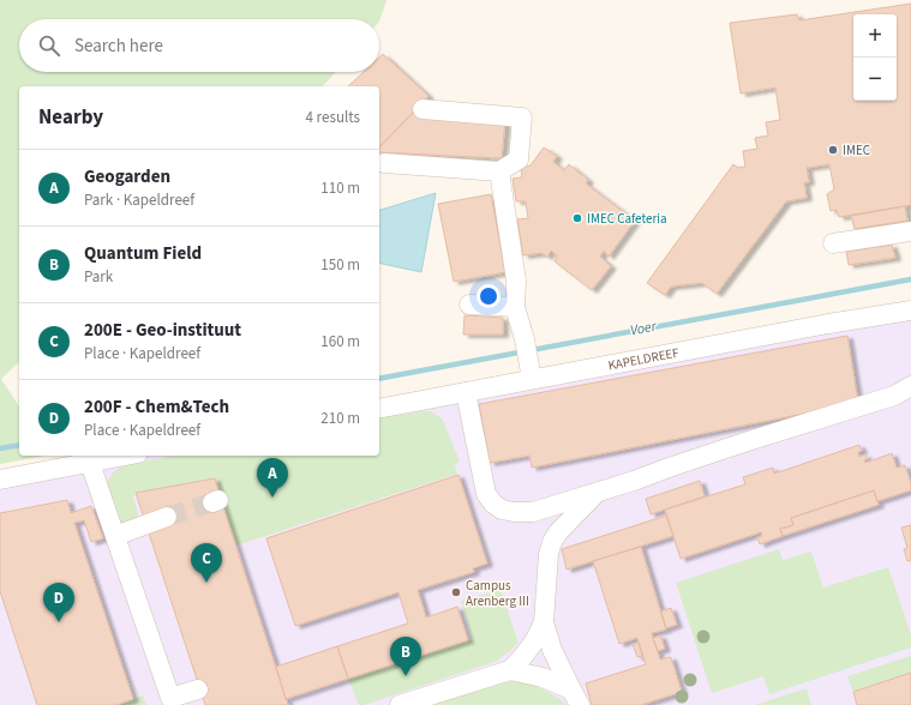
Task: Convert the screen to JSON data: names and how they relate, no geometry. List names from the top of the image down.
{
  "streets": {
    "street": ["KAPELDREEF"]
  },
  "water": ["Voer"],
  "places": ["IMEC", "IMEC Cafeteria", "Campus Arenberg III"],
  "page": {
    "map_buttons": ["+", "−"],
    "search": "Search here",
    "heading": ["Nearby", "4 results"],
    "list": [
      {
        "mark": "A",
        "name": "Geogarden",
        "note": "Park · Kapeldreef",
        "value": "110 m"
      },
      {
        "mark": "B",
        "name": "Quantum Field",
        "note": "Park",
        "value": "150 m"
      },
      {
        "mark": "C",
        "name": "200E - Geo-instituut",
        "note": "Place · Kapeldreef",
        "value": "160 m"
      },
      {
        "mark": "D",
        "name": "200F - Chem&Tech",
        "note": "Place · Kapeldreef",
        "value": "210 m"
      }
    ],
    "pins": [
      "A",
      "C",
      "D",
      "B"
    ]
  }
}
